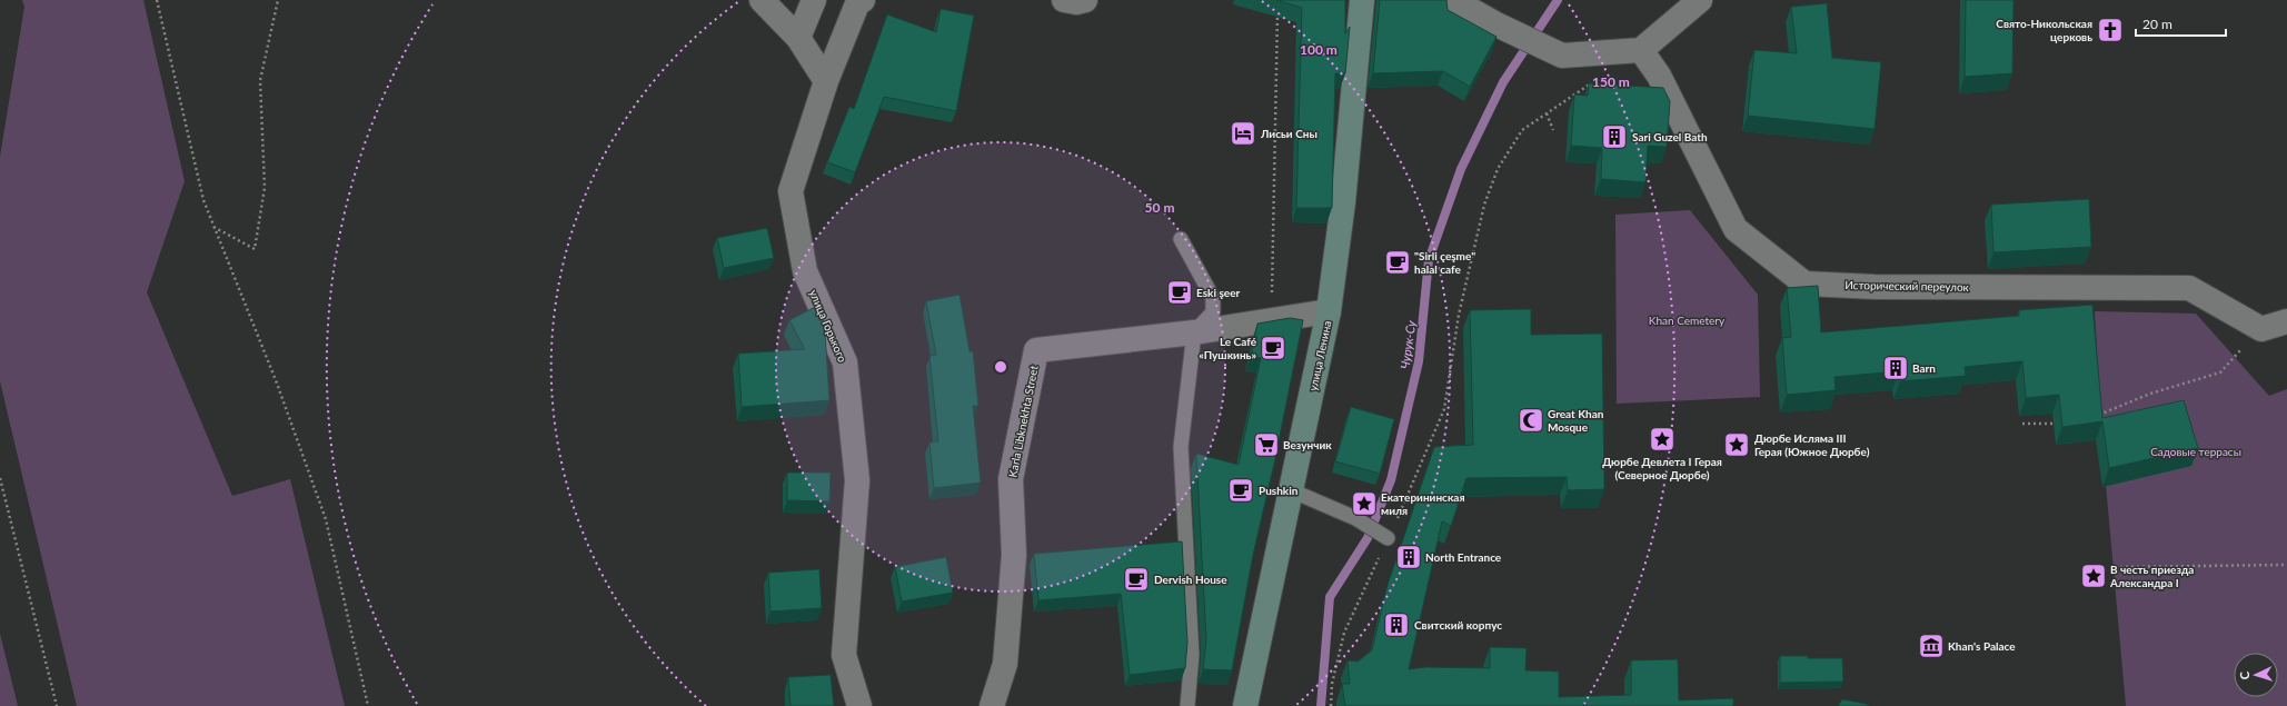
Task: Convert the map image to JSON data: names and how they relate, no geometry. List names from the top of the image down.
{
  "streets": {
    "main road": ["улица Ленина"],
    "street": ["Исторический переулок", "улица Горького", "Karla Libknekhta Street"]
  },
  "crossings": [
    ["улица Ленина", "Karla Libknekhta Street"]
  ],
  "water": ["Чурук-Су"],
  "parks": ["Khan Cemetery", "Садовые террасы"],
  "places": {
    "church": ["Свято-Никольская церковь"],
    "hotel": ["Лисьи Сны"],
    "building": [
      "Sari Guzel Bath",
      "Barn",
      "North Entrance",
      "Свитский корпус"
    ],
    "cafe": [
      "\"Sirli çeşme\" halal cafe",
      "Eski şeer",
      "Le Café «Пушкинь»",
      "Pushkin",
      "Dervish House"
    ],
    "mosque": ["Great Khan Mosque"],
    "place": [
      "Дюрбе Девлета I Герая (Северное Дюрбе)",
      "Дюрбе Исляма III Герая (Южное Дюрбе)",
      "Екатерининская миля",
      "В честь приезда Александра I"
    ],
    "supermarket": ["Везунчик"],
    "museum": ["Khan's Palace"]
  },
  "scale_bar": "20 m",
  "north": "left",
  "rings": ["100 m", "150 m", "50 m"]
}
